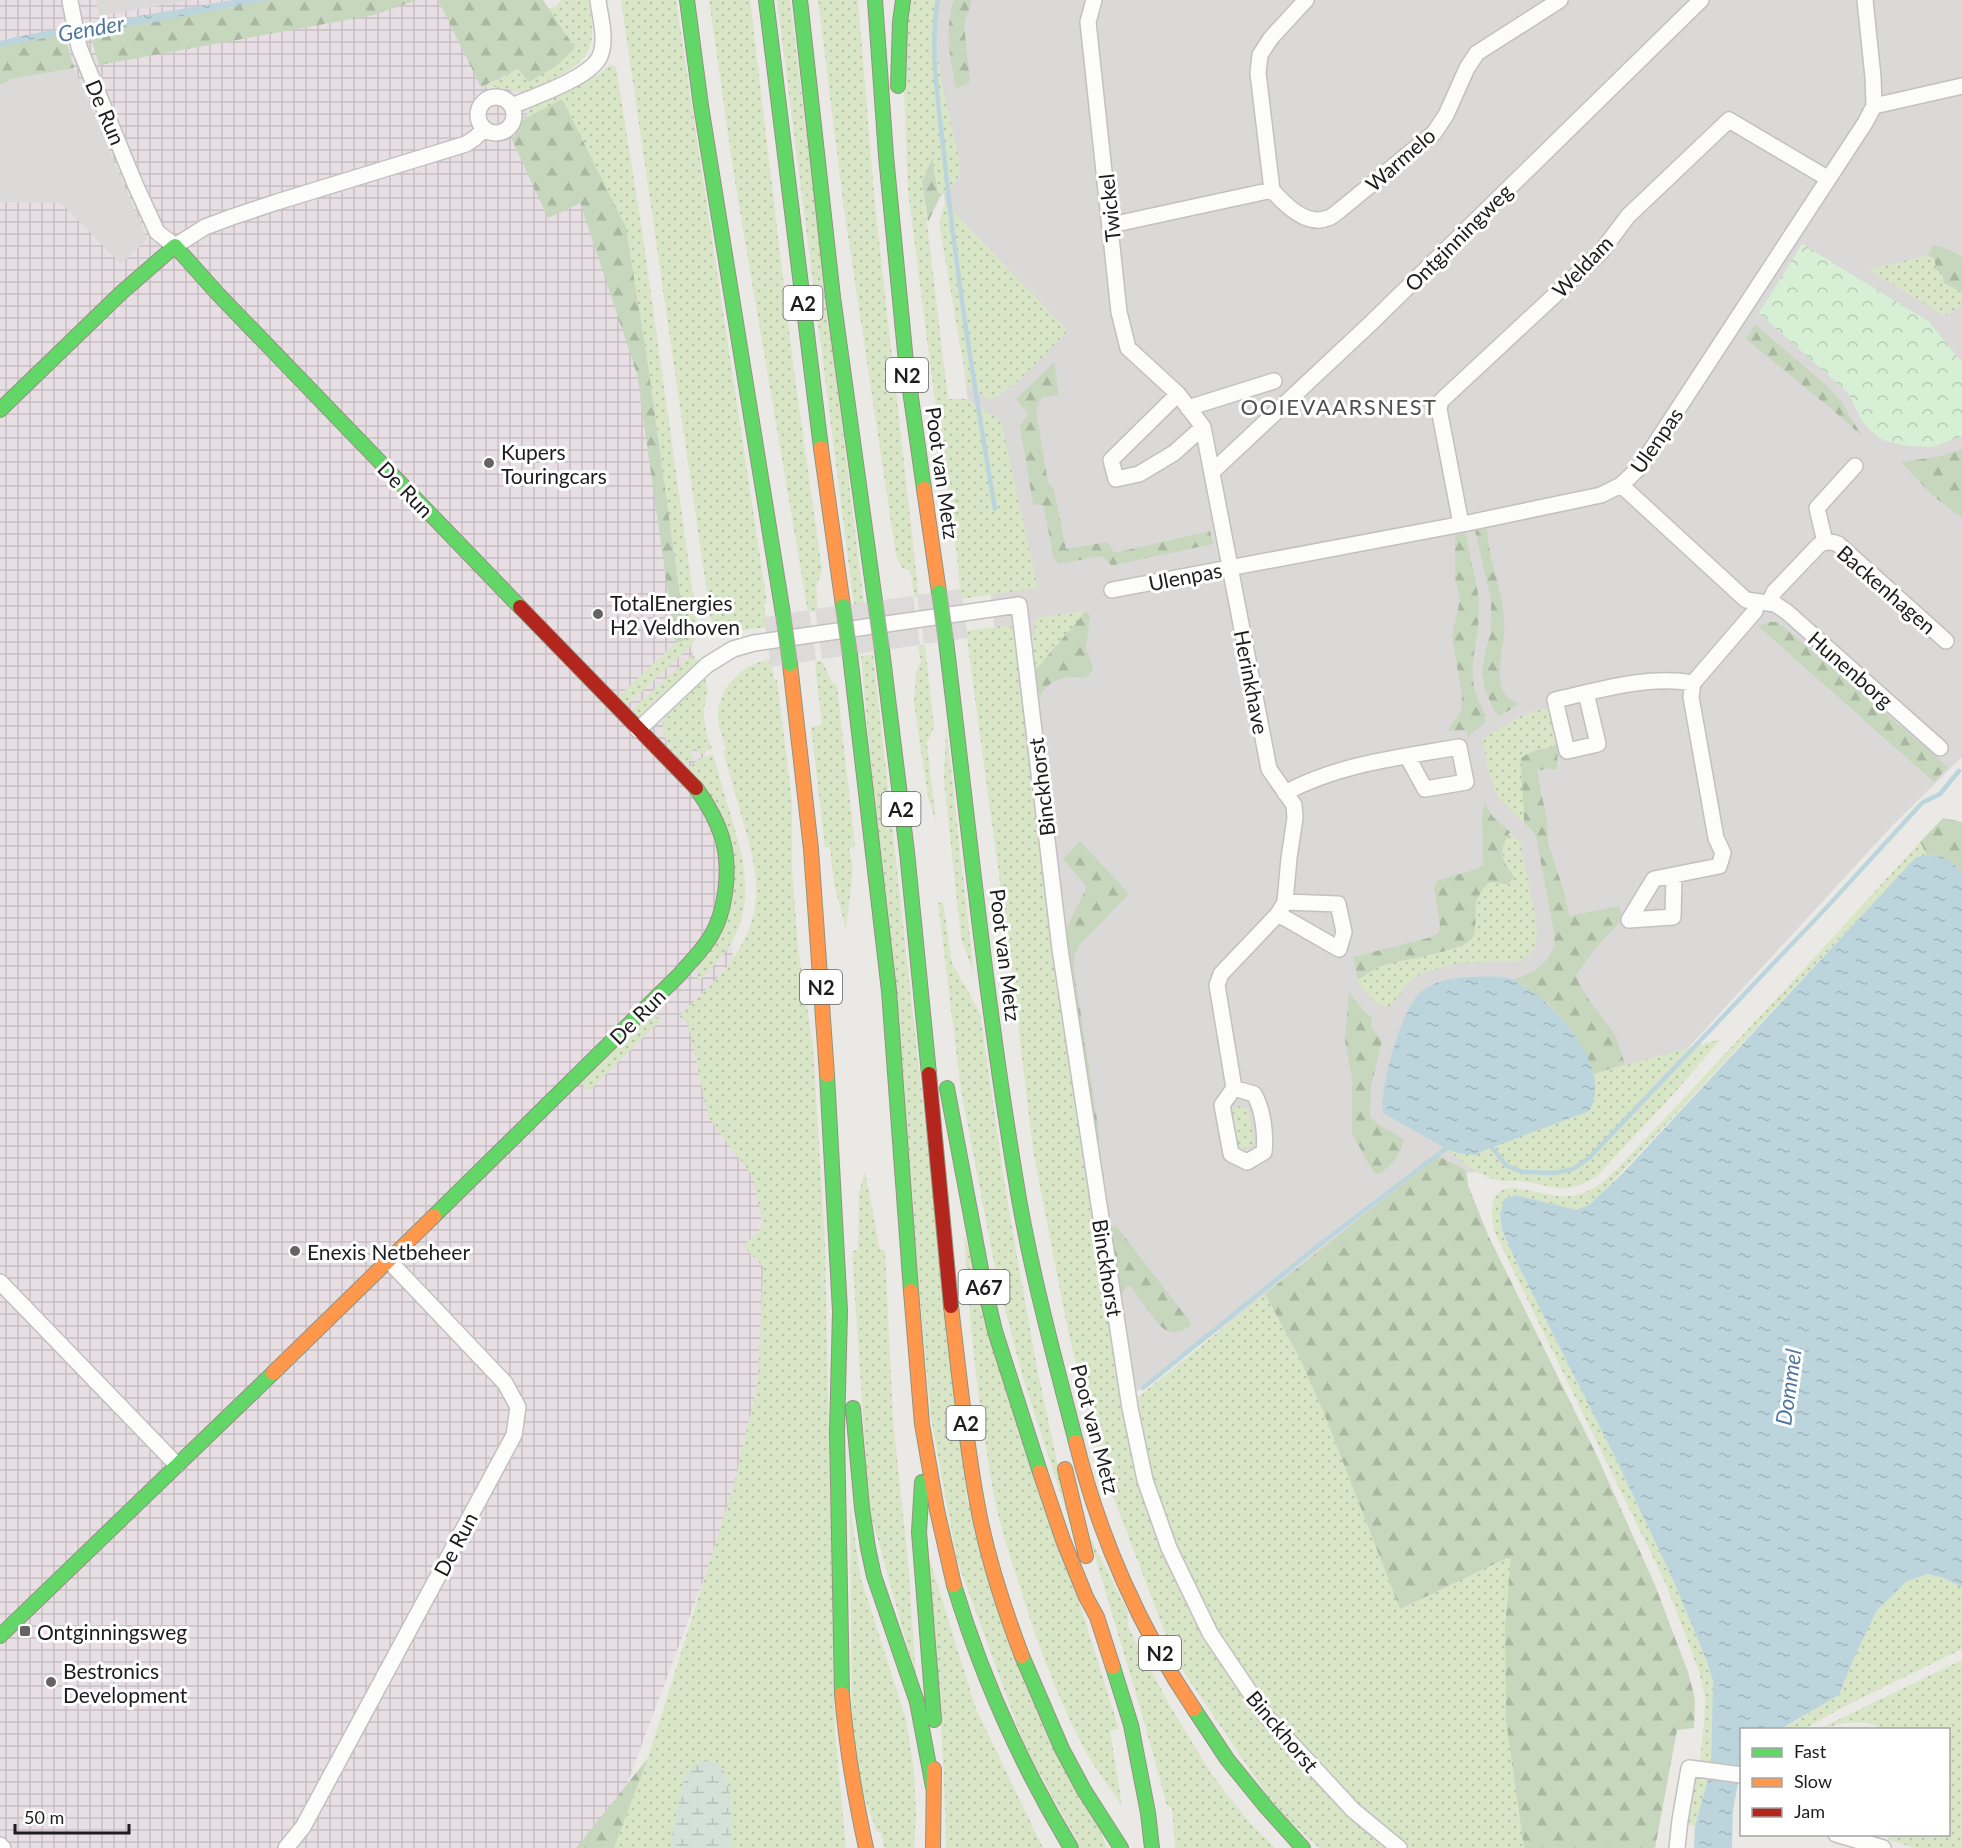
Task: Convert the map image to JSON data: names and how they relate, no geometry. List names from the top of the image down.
{
  "streets": {
    "main road": [
      "De Run",
      "A2",
      "N2",
      "Poot van Metz",
      "A67"
    ],
    "street": [
      "Warmelo",
      "Twickel",
      "Ontginningweg",
      "Weldam",
      "Ulenpas",
      "Backenhagen",
      "Hunenborg",
      "Herinkhave",
      "Binckhorst"
    ]
  },
  "crossings": [
    ["De Run", "Binckhorst"],
    ["Twickel", "Ontginningweg"],
    ["Twickel", "Ulenpas"],
    ["Twickel", "Herinkhave"],
    ["Weldam", "Ulenpas"],
    ["A2", "N2"],
    ["N2", "Poot van Metz"],
    ["Ulenpas", "Hunenborg"],
    ["Ulenpas", "Herinkhave"],
    ["Poot van Metz", "A67"],
    ["Backenhagen", "Hunenborg"]
  ],
  "districts": ["OOIEVAARSNEST"],
  "water": ["Gender", "Dommel"],
  "places": {
    "other": [
      "Kupers Touringcars",
      "TotalEnergies H2 Veldhoven",
      "Enexis Netbeheer",
      "Bestronics Development"
    ],
    "transit": ["Ontginningsweg"]
  },
  "legend": ["Fast", "Slow", "Jam"],
  "scale_bar": "50 m"
}
